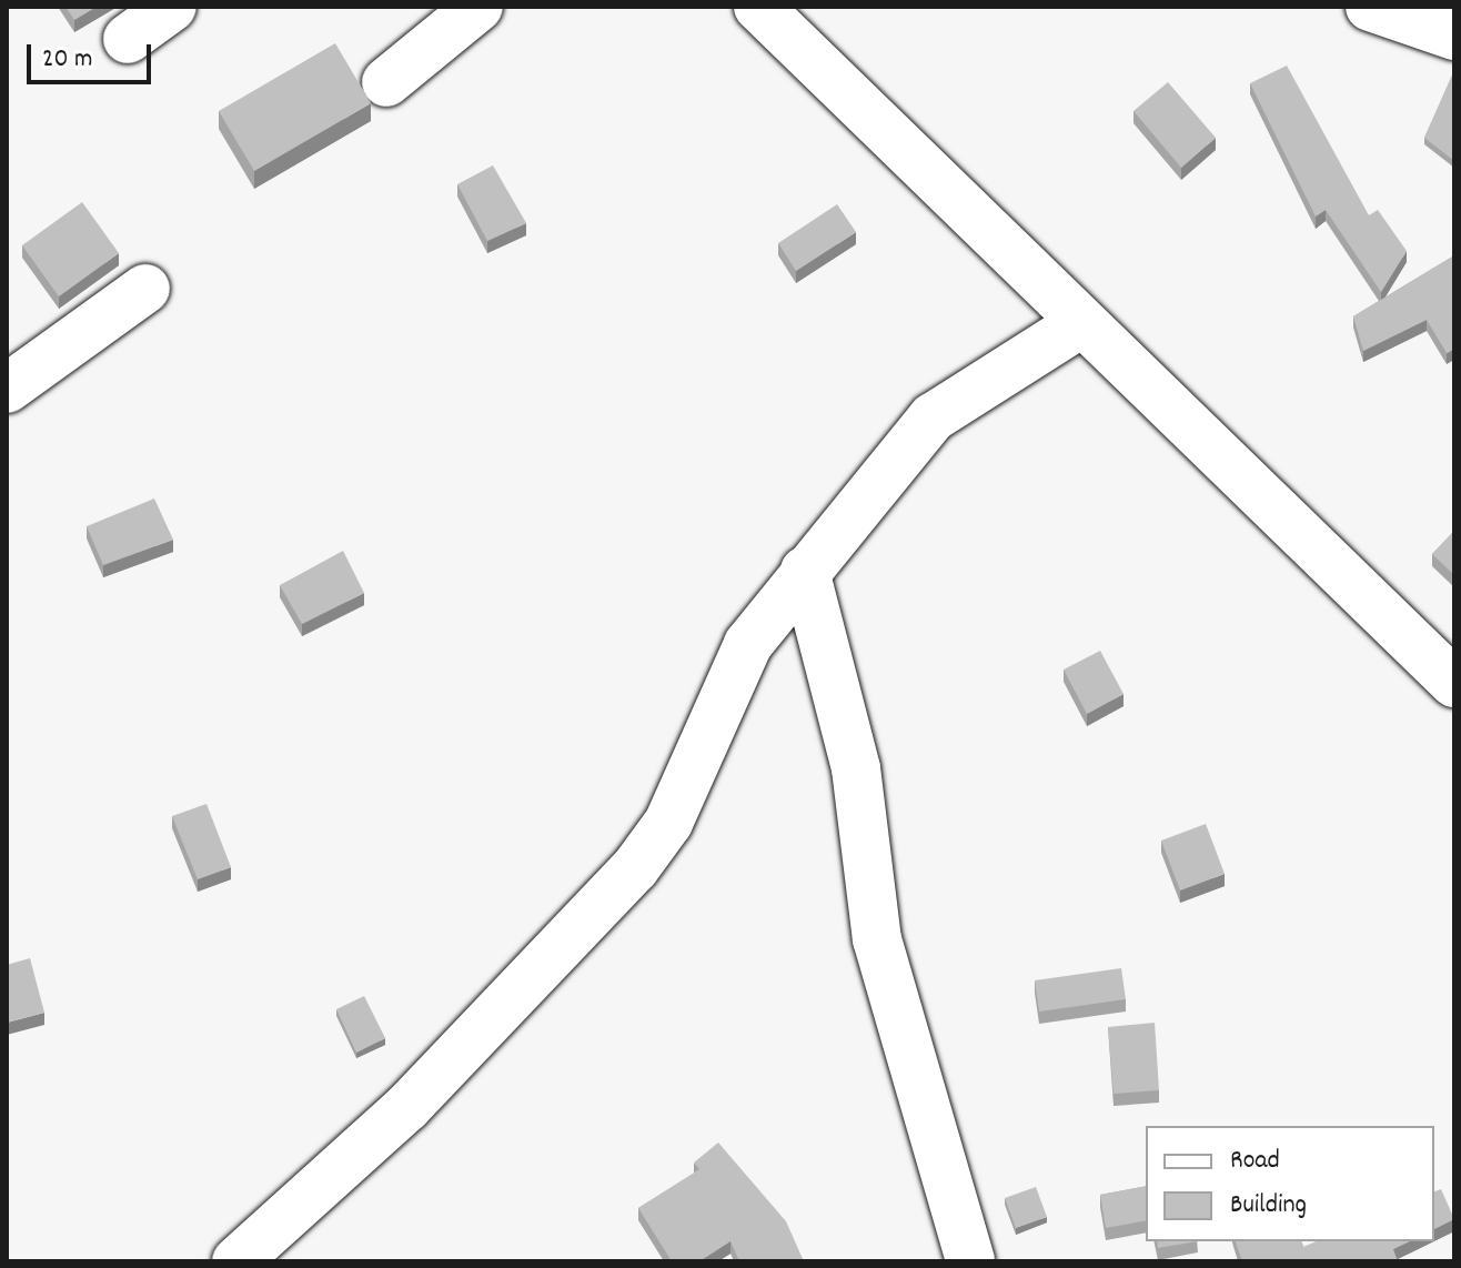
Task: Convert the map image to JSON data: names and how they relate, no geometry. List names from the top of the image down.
{
  "legend": ["Road", "Building"],
  "scale_bar": "20 m"
}
